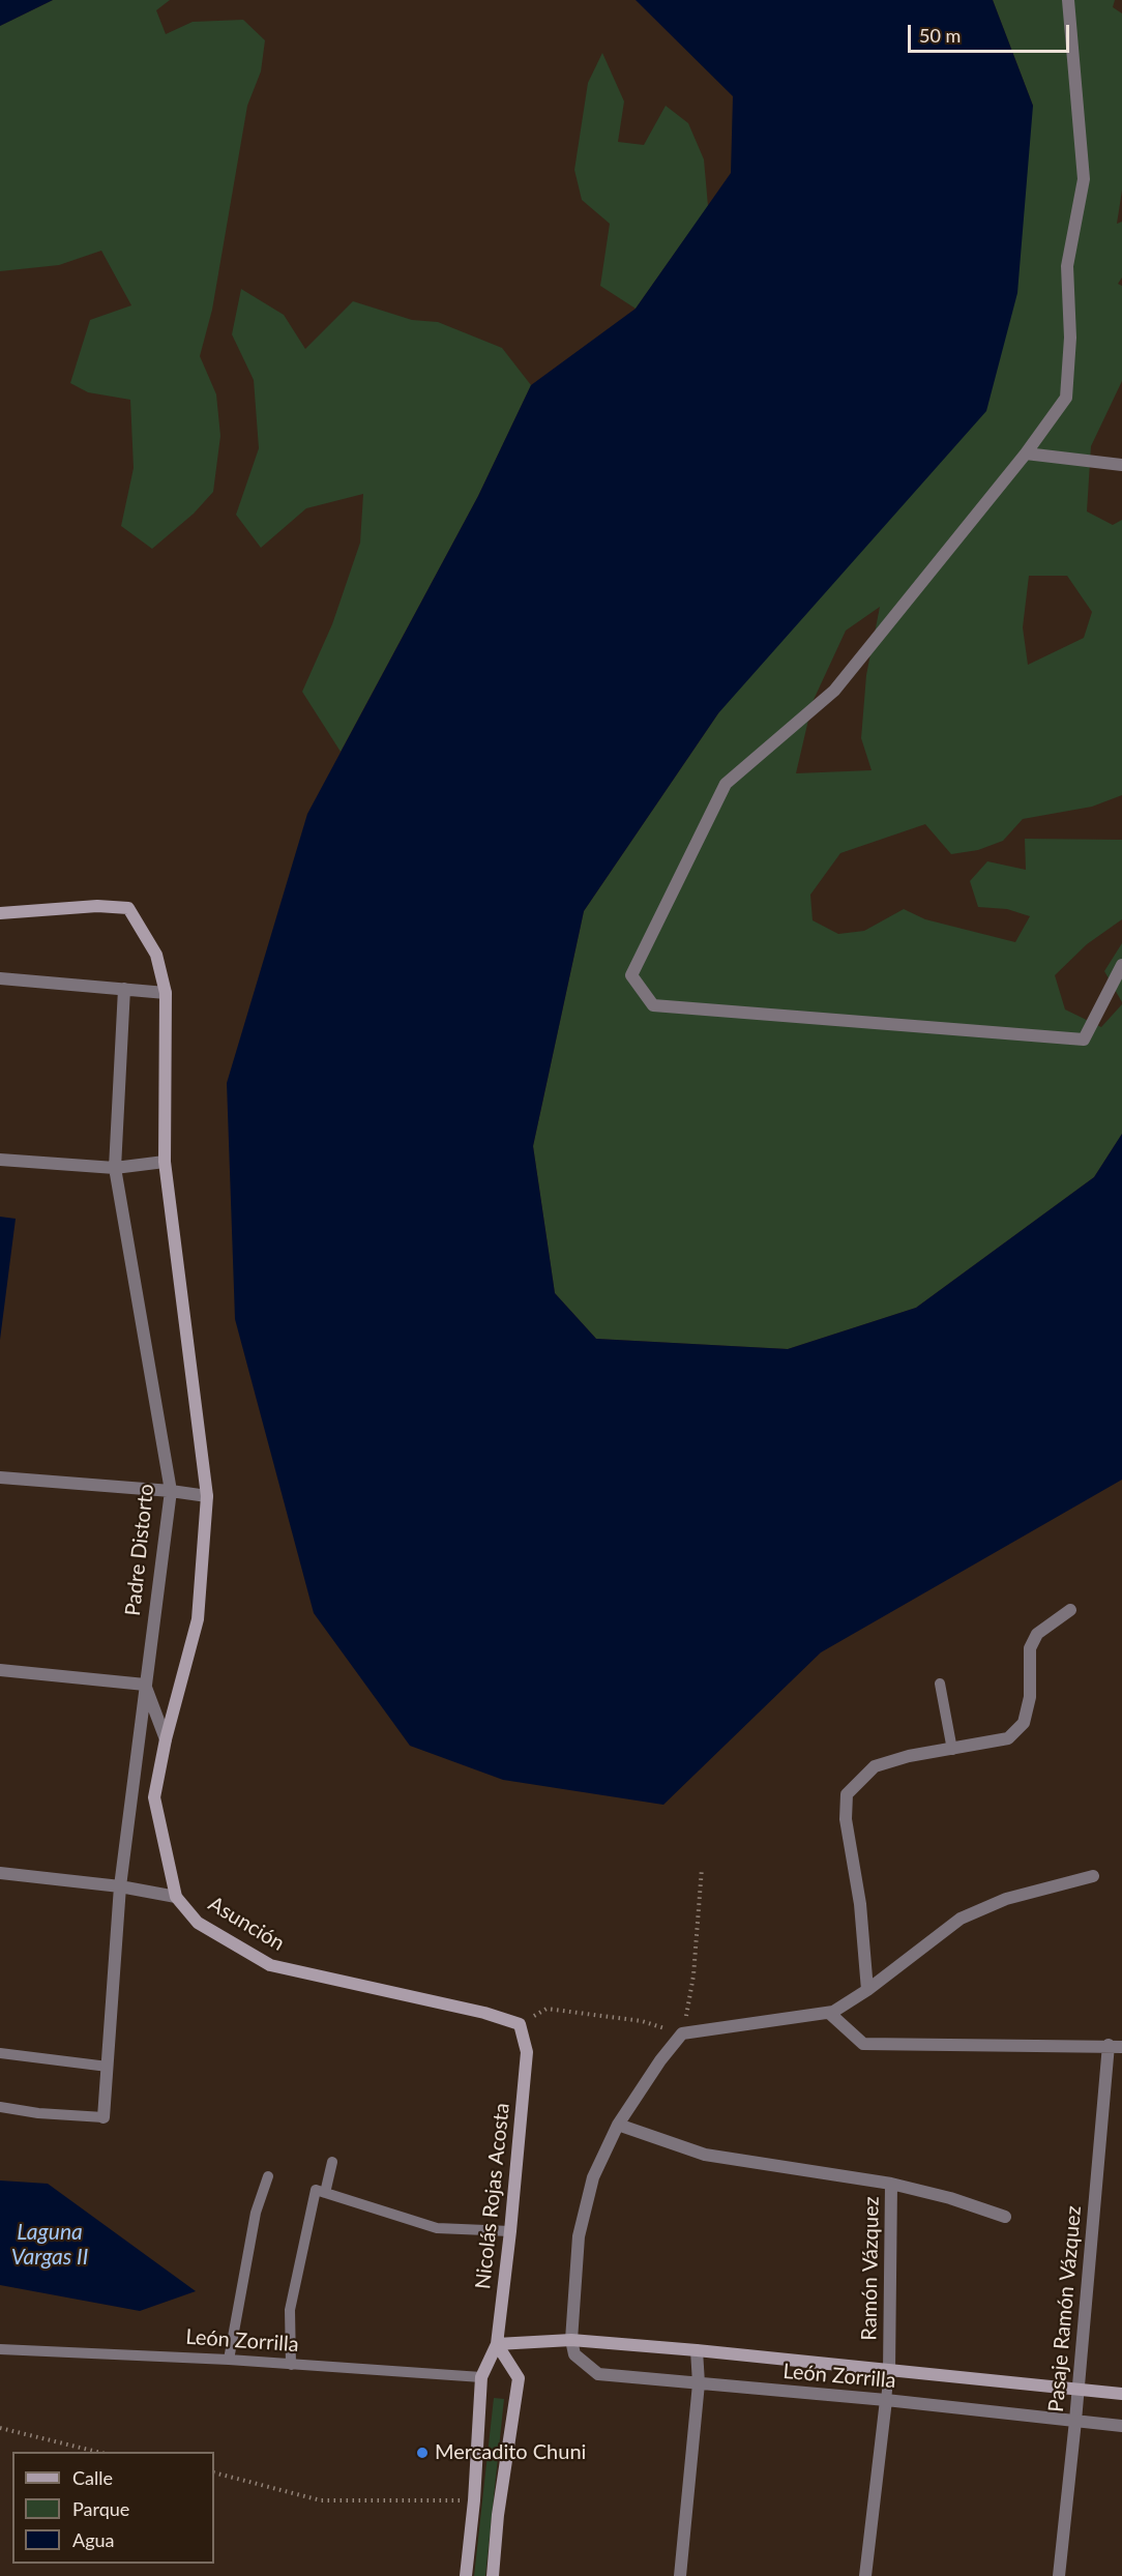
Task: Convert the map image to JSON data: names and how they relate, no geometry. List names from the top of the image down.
{
  "streets": {
    "street": [
      "Padre Distorto",
      "Asunción",
      "Nicolás Rojas Acosta",
      "Ramón Vázquez",
      "Pasaje Ramón Vázquez",
      "León Zorrilla"
    ]
  },
  "crossings": [
    ["Asunción", "Nicolás Rojas Acosta"],
    ["Nicolás Rojas Acosta", "León Zorrilla"],
    ["Ramón Vázquez", "León Zorrilla"],
    ["Pasaje Ramón Vázquez", "León Zorrilla"]
  ],
  "water": ["Laguna Vargas II"],
  "places": ["Mercadito Chuni"],
  "legend": ["Calle", "Parque", "Agua"],
  "scale_bar": "50 m"
}
